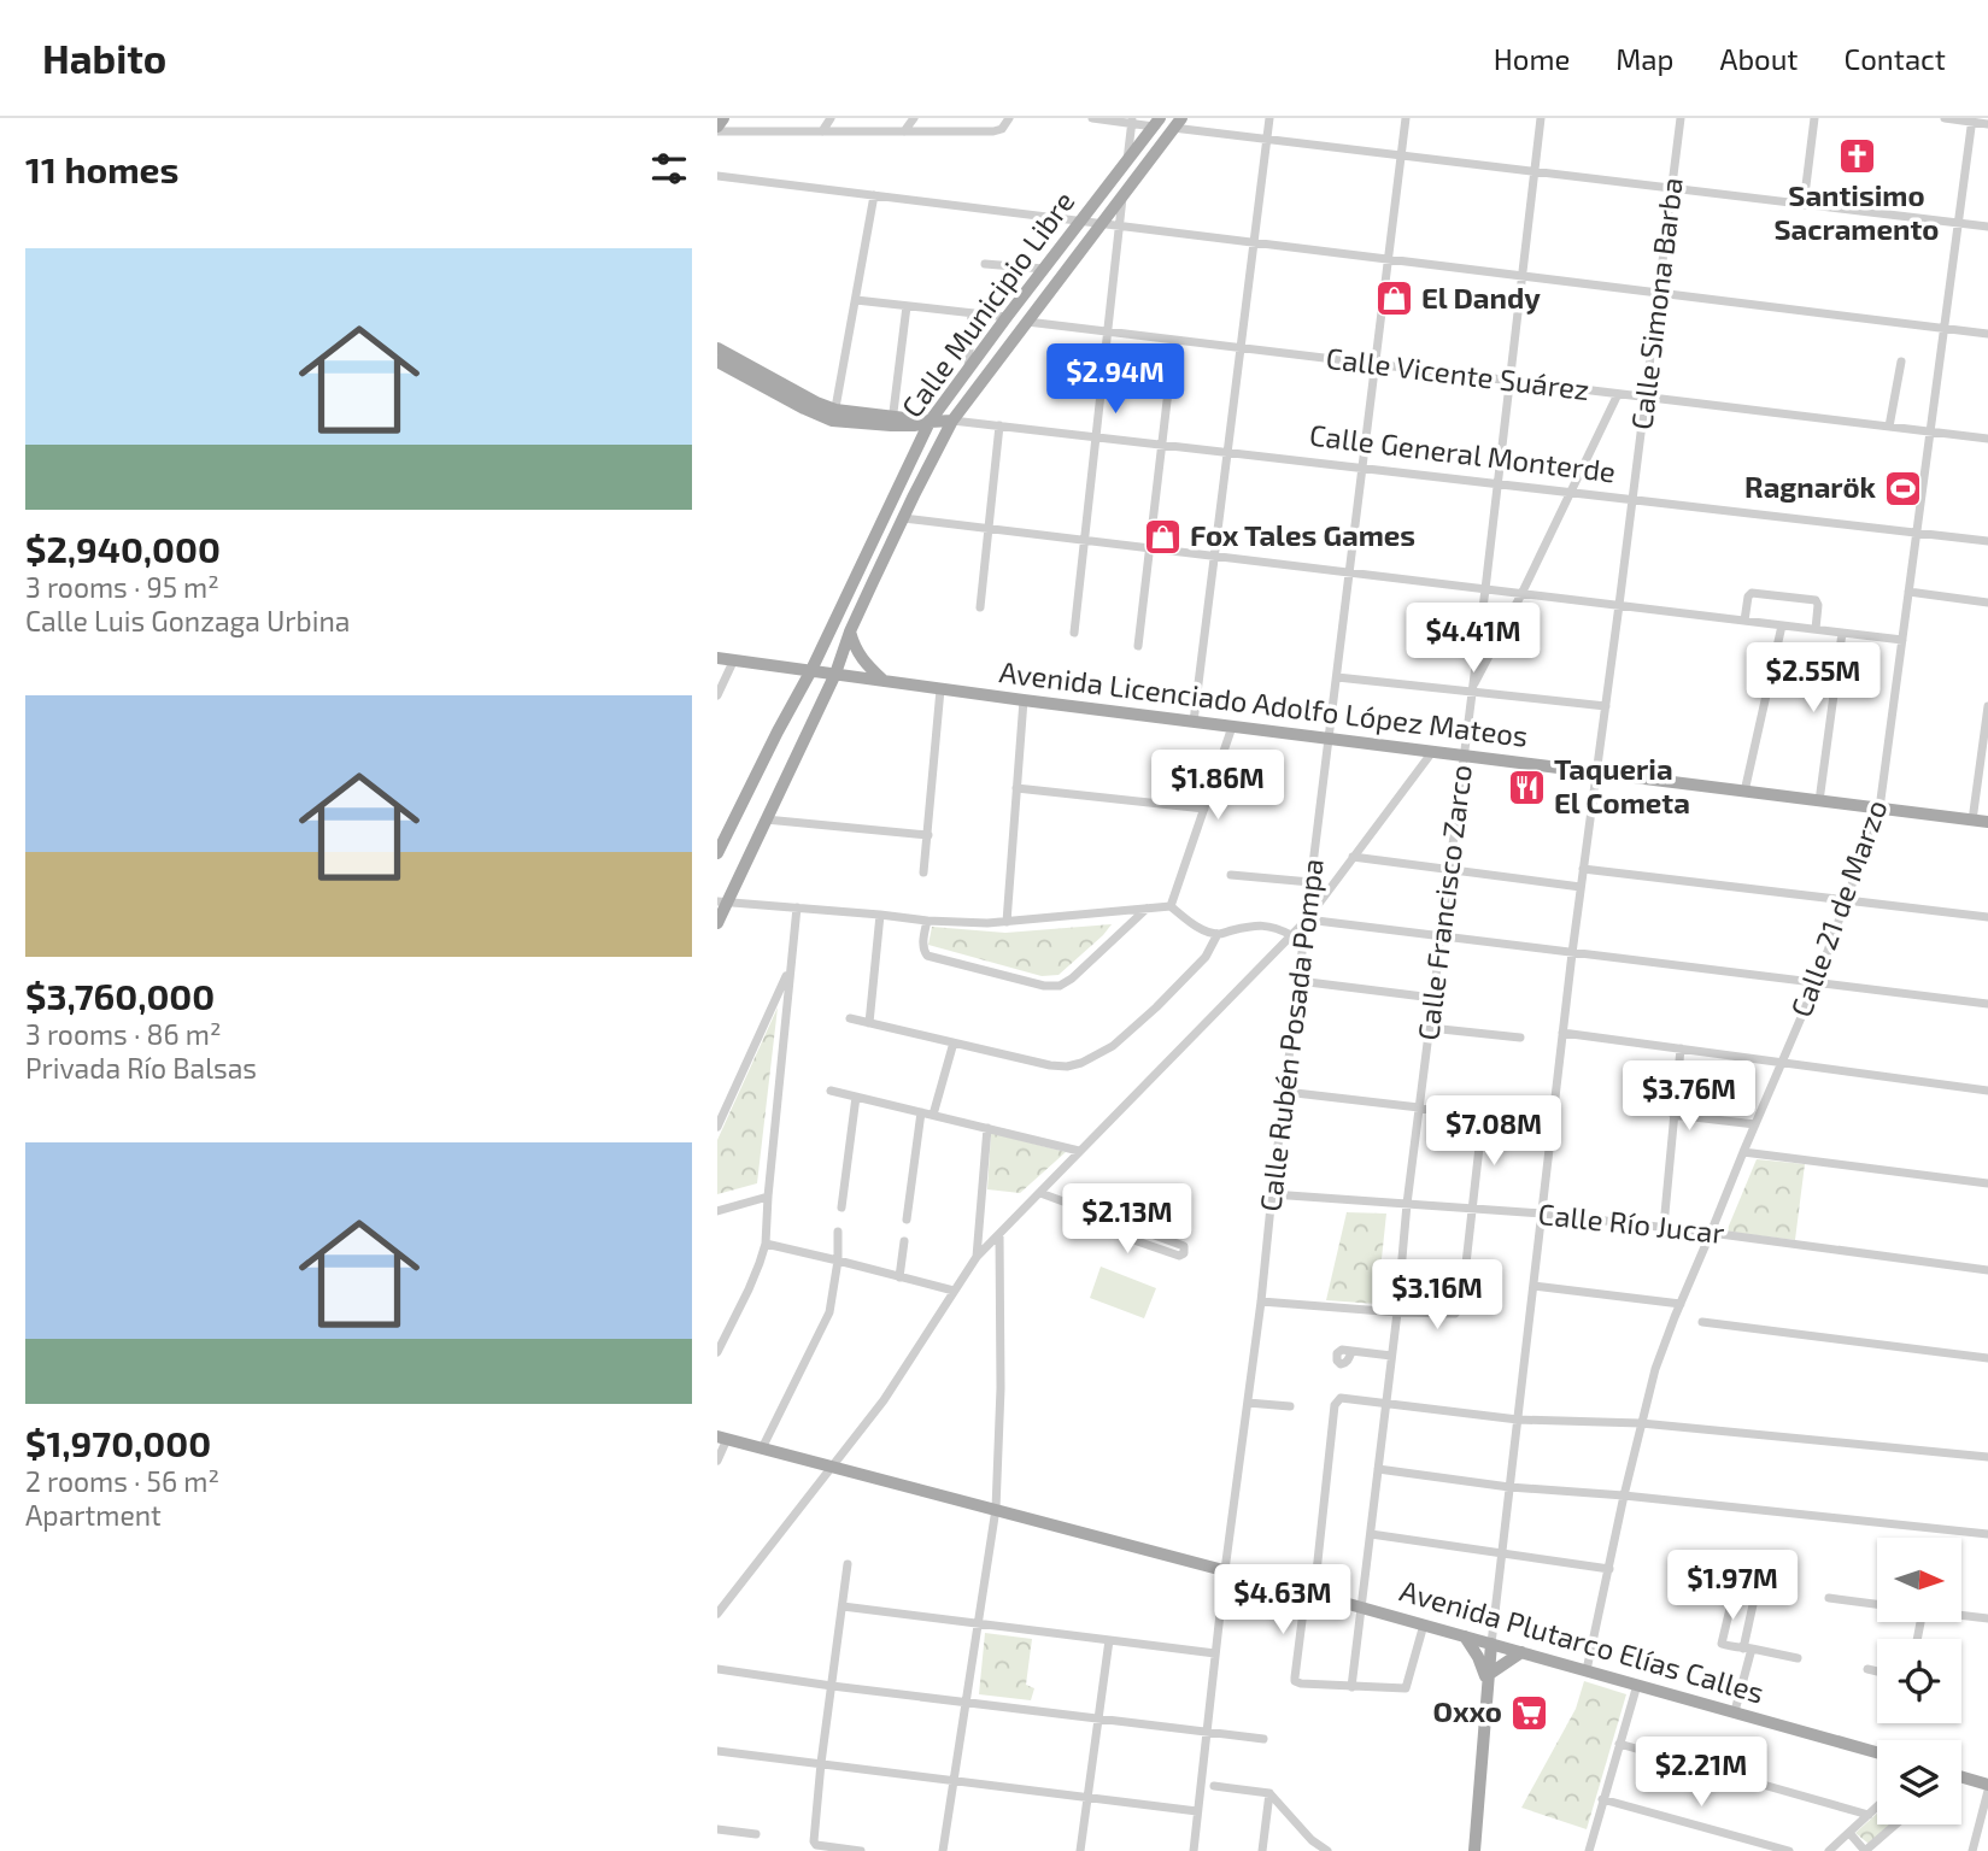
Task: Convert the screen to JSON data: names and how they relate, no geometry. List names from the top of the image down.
{
  "streets": {
    "main road": [
      "Calle Municipio Libre",
      "Calle General Monterde",
      "Avenida Licenciado Adolfo López Mateos",
      "Avenida Plutarco Elías Calles"
    ],
    "street": [
      "Calle Simona Barba",
      "Calle Vicente Suárez",
      "Calle Francisco Zarco",
      "Calle 21 de Marzo",
      "Calle Rubén Posada Pompa",
      "Calle Río Jucar"
    ]
  },
  "crossings": [
    ["Calle Simona Barba", "Calle Vicente Suárez"],
    ["Calle Simona Barba", "Calle General Monterde"],
    ["Calle Simona Barba", "Avenida Licenciado Adolfo López Mateos"],
    ["Calle Simona Barba", "Calle Río Jucar"],
    ["Calle Simona Barba", "Avenida Plutarco Elías Calles"],
    ["Calle Municipio Libre", "Calle General Monterde"],
    ["Calle Municipio Libre", "Avenida Licenciado Adolfo López Mateos"],
    ["Calle Vicente Suárez", "Calle Francisco Zarco"],
    ["Calle Vicente Suárez", "Calle 21 de Marzo"],
    ["Calle Vicente Suárez", "Calle Rubén Posada Pompa"],
    ["Calle General Monterde", "Calle Francisco Zarco"],
    ["Calle General Monterde", "Calle 21 de Marzo"],
    ["Calle General Monterde", "Calle Rubén Posada Pompa"],
    ["Avenida Licenciado Adolfo López Mateos", "Calle Francisco Zarco"],
    ["Avenida Licenciado Adolfo López Mateos", "Calle 21 de Marzo"],
    ["Avenida Licenciado Adolfo López Mateos", "Calle Rubén Posada Pompa"],
    ["Calle Francisco Zarco", "Calle Río Jucar"],
    ["Calle Francisco Zarco", "Avenida Plutarco Elías Calles"],
    ["Calle 21 de Marzo", "Calle Río Jucar"],
    ["Calle 21 de Marzo", "Avenida Plutarco Elías Calles"],
    ["Calle Rubén Posada Pompa", "Calle Río Jucar"],
    ["Calle Rubén Posada Pompa", "Avenida Plutarco Elías Calles"]
  ],
  "places": {
    "church": ["Santisimo Sacramento"],
    "shop": ["El Dandy", "Fox Tales Games"],
    "sports": ["Ragnarök"],
    "restaurant": ["Taqueria El Cometa"],
    "supermarket": ["Oxxo"]
  },
  "north": "right",
  "page": {
    "header": "Habito",
    "nav": [
      "Home",
      "Map",
      "About",
      "Contact"
    ],
    "heading": "11 homes",
    "list": [
      {
        "name": "$2,940,000",
        "note": "3 rooms · 95 m² · Calle Luis Gonzaga Urbina"
      },
      {
        "name": "$3,760,000",
        "note": "3 rooms · 86 m² · Privada Río Balsas"
      },
      {
        "name": "$1,970,000",
        "note": "2 rooms · 56 m² · Apartment"
      }
    ],
    "price": [
      "$2.94M",
      "$4.41M",
      "$2.55M",
      "$1.86M",
      "$3.76M",
      "$7.08M",
      "$2.13M",
      "$3.16M",
      "$1.97M",
      "$4.63M",
      "$2.21M"
    ]
  }
}
